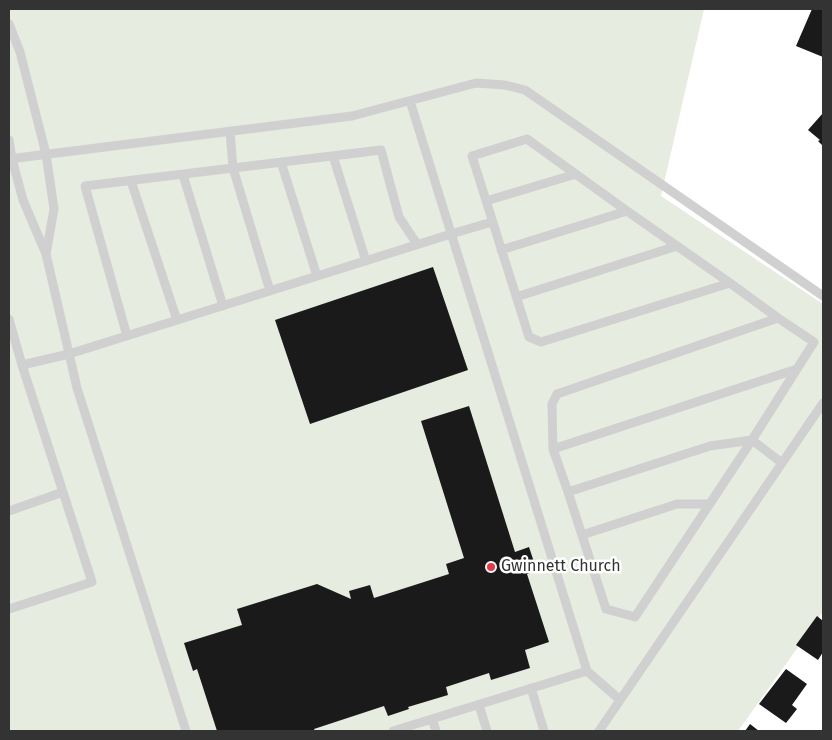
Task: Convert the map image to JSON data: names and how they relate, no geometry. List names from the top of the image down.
{
  "places": ["Gwinnett Church"]
}
